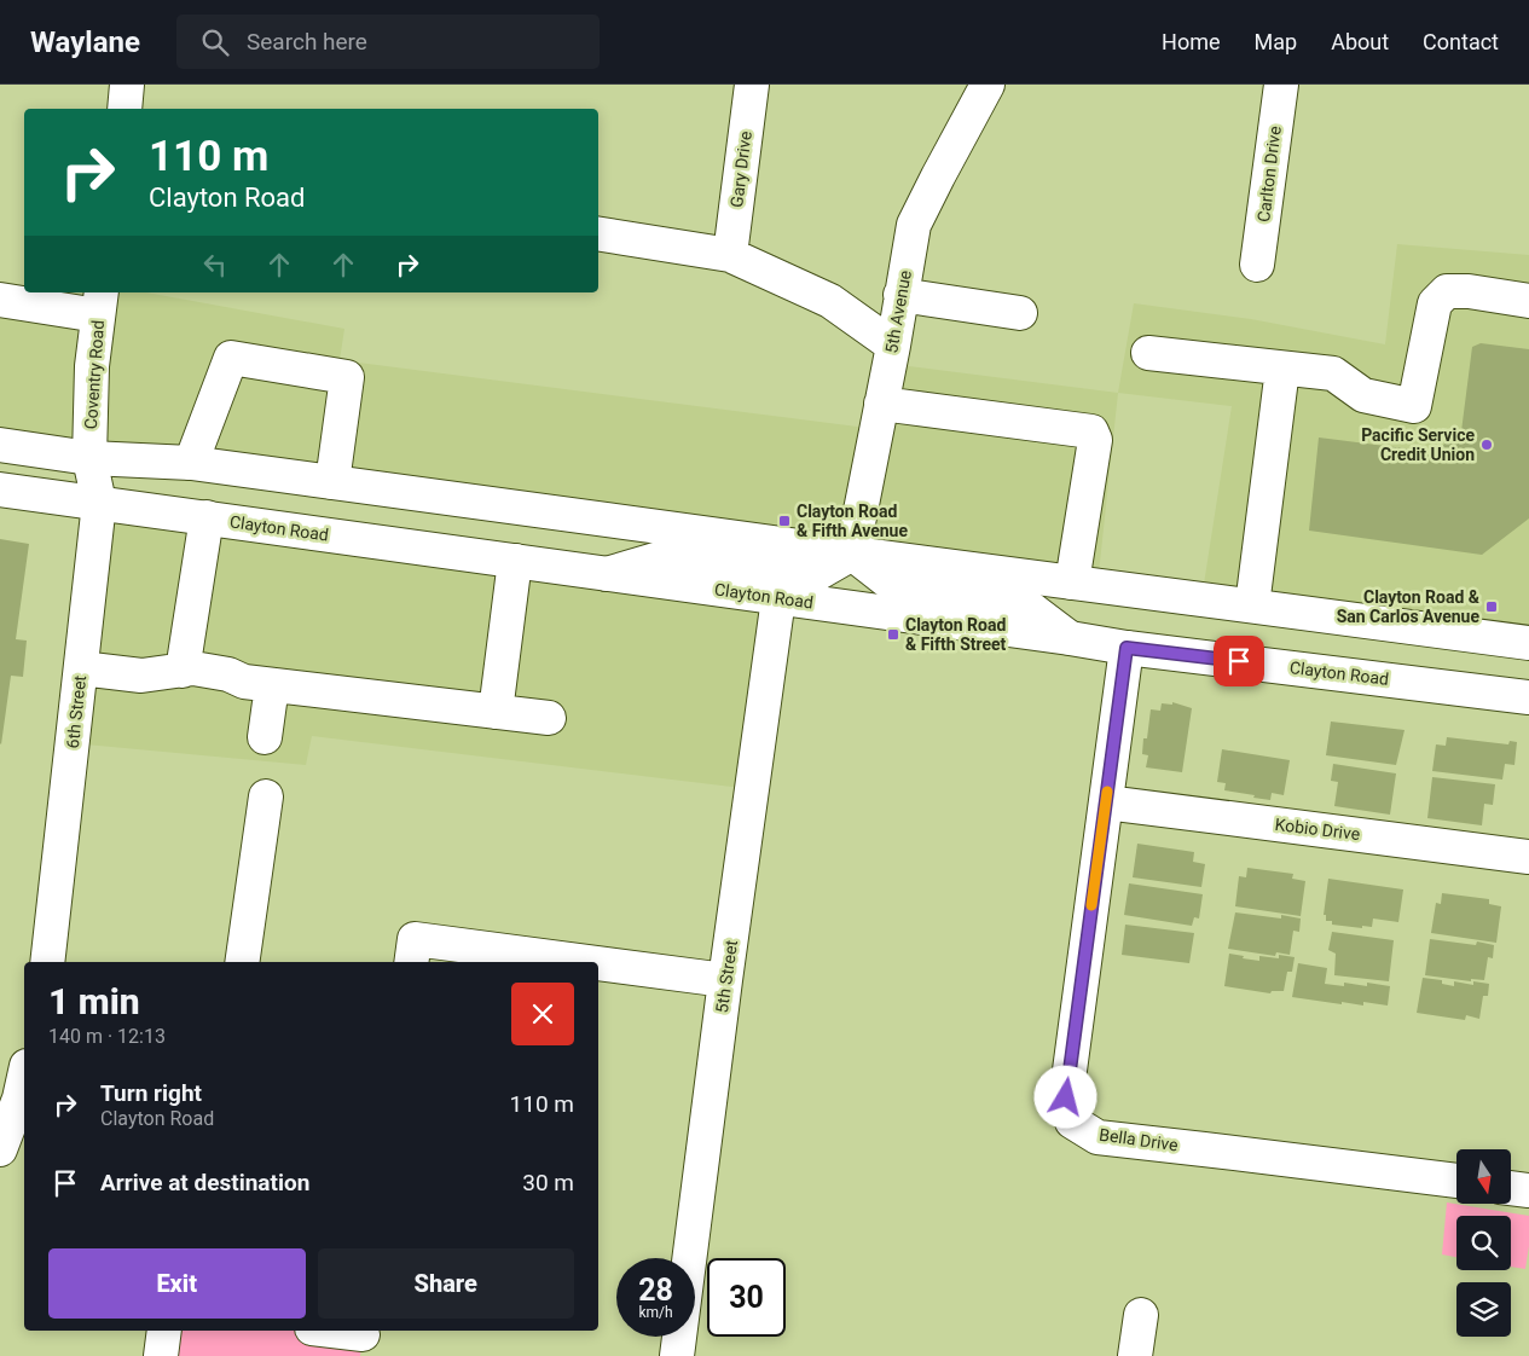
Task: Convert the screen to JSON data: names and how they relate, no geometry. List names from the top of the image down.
{
  "streets": {
    "street": [
      "Gary Drive",
      "Carlton Drive",
      "5th Avenue",
      "Coventry Road",
      "Clayton Road",
      "6th Street",
      "Kobio Drive",
      "5th Street",
      "Bella Drive"
    ]
  },
  "crossings": [
    ["Coventry Road", "6th Street"],
    ["Clayton Road", "6th Street"],
    ["Clayton Road", "5th Street"],
    ["Clayton Road", "Bella Drive"],
    ["Kobio Drive", "Bella Drive"]
  ],
  "places": {
    "other": ["Pacific Service Credit Union"],
    "transit": ["Clayton Road & Fifth Avenue", "Clayton Road & San Carlos Avenue", "Clayton Road & Fifth Street"]
  },
  "north": "bottom",
  "page": {
    "header": "Waylane",
    "search": "Search here",
    "nav": [
      "Home",
      "Map",
      "About",
      "Contact"
    ],
    "turn": ["110 m", "Clayton Road"],
    "heading": ["1 min", "140 m · 12:13"],
    "list": [
      {
        "name": "Turn right",
        "note": "Clayton Road",
        "value": "110 m"
      },
      {
        "name": "Arrive at destination",
        "value": "30 m"
      }
    ],
    "buttons": ["Exit", "Share"],
    "speed": "28 km/h",
    "limit": "30"
  }
}
